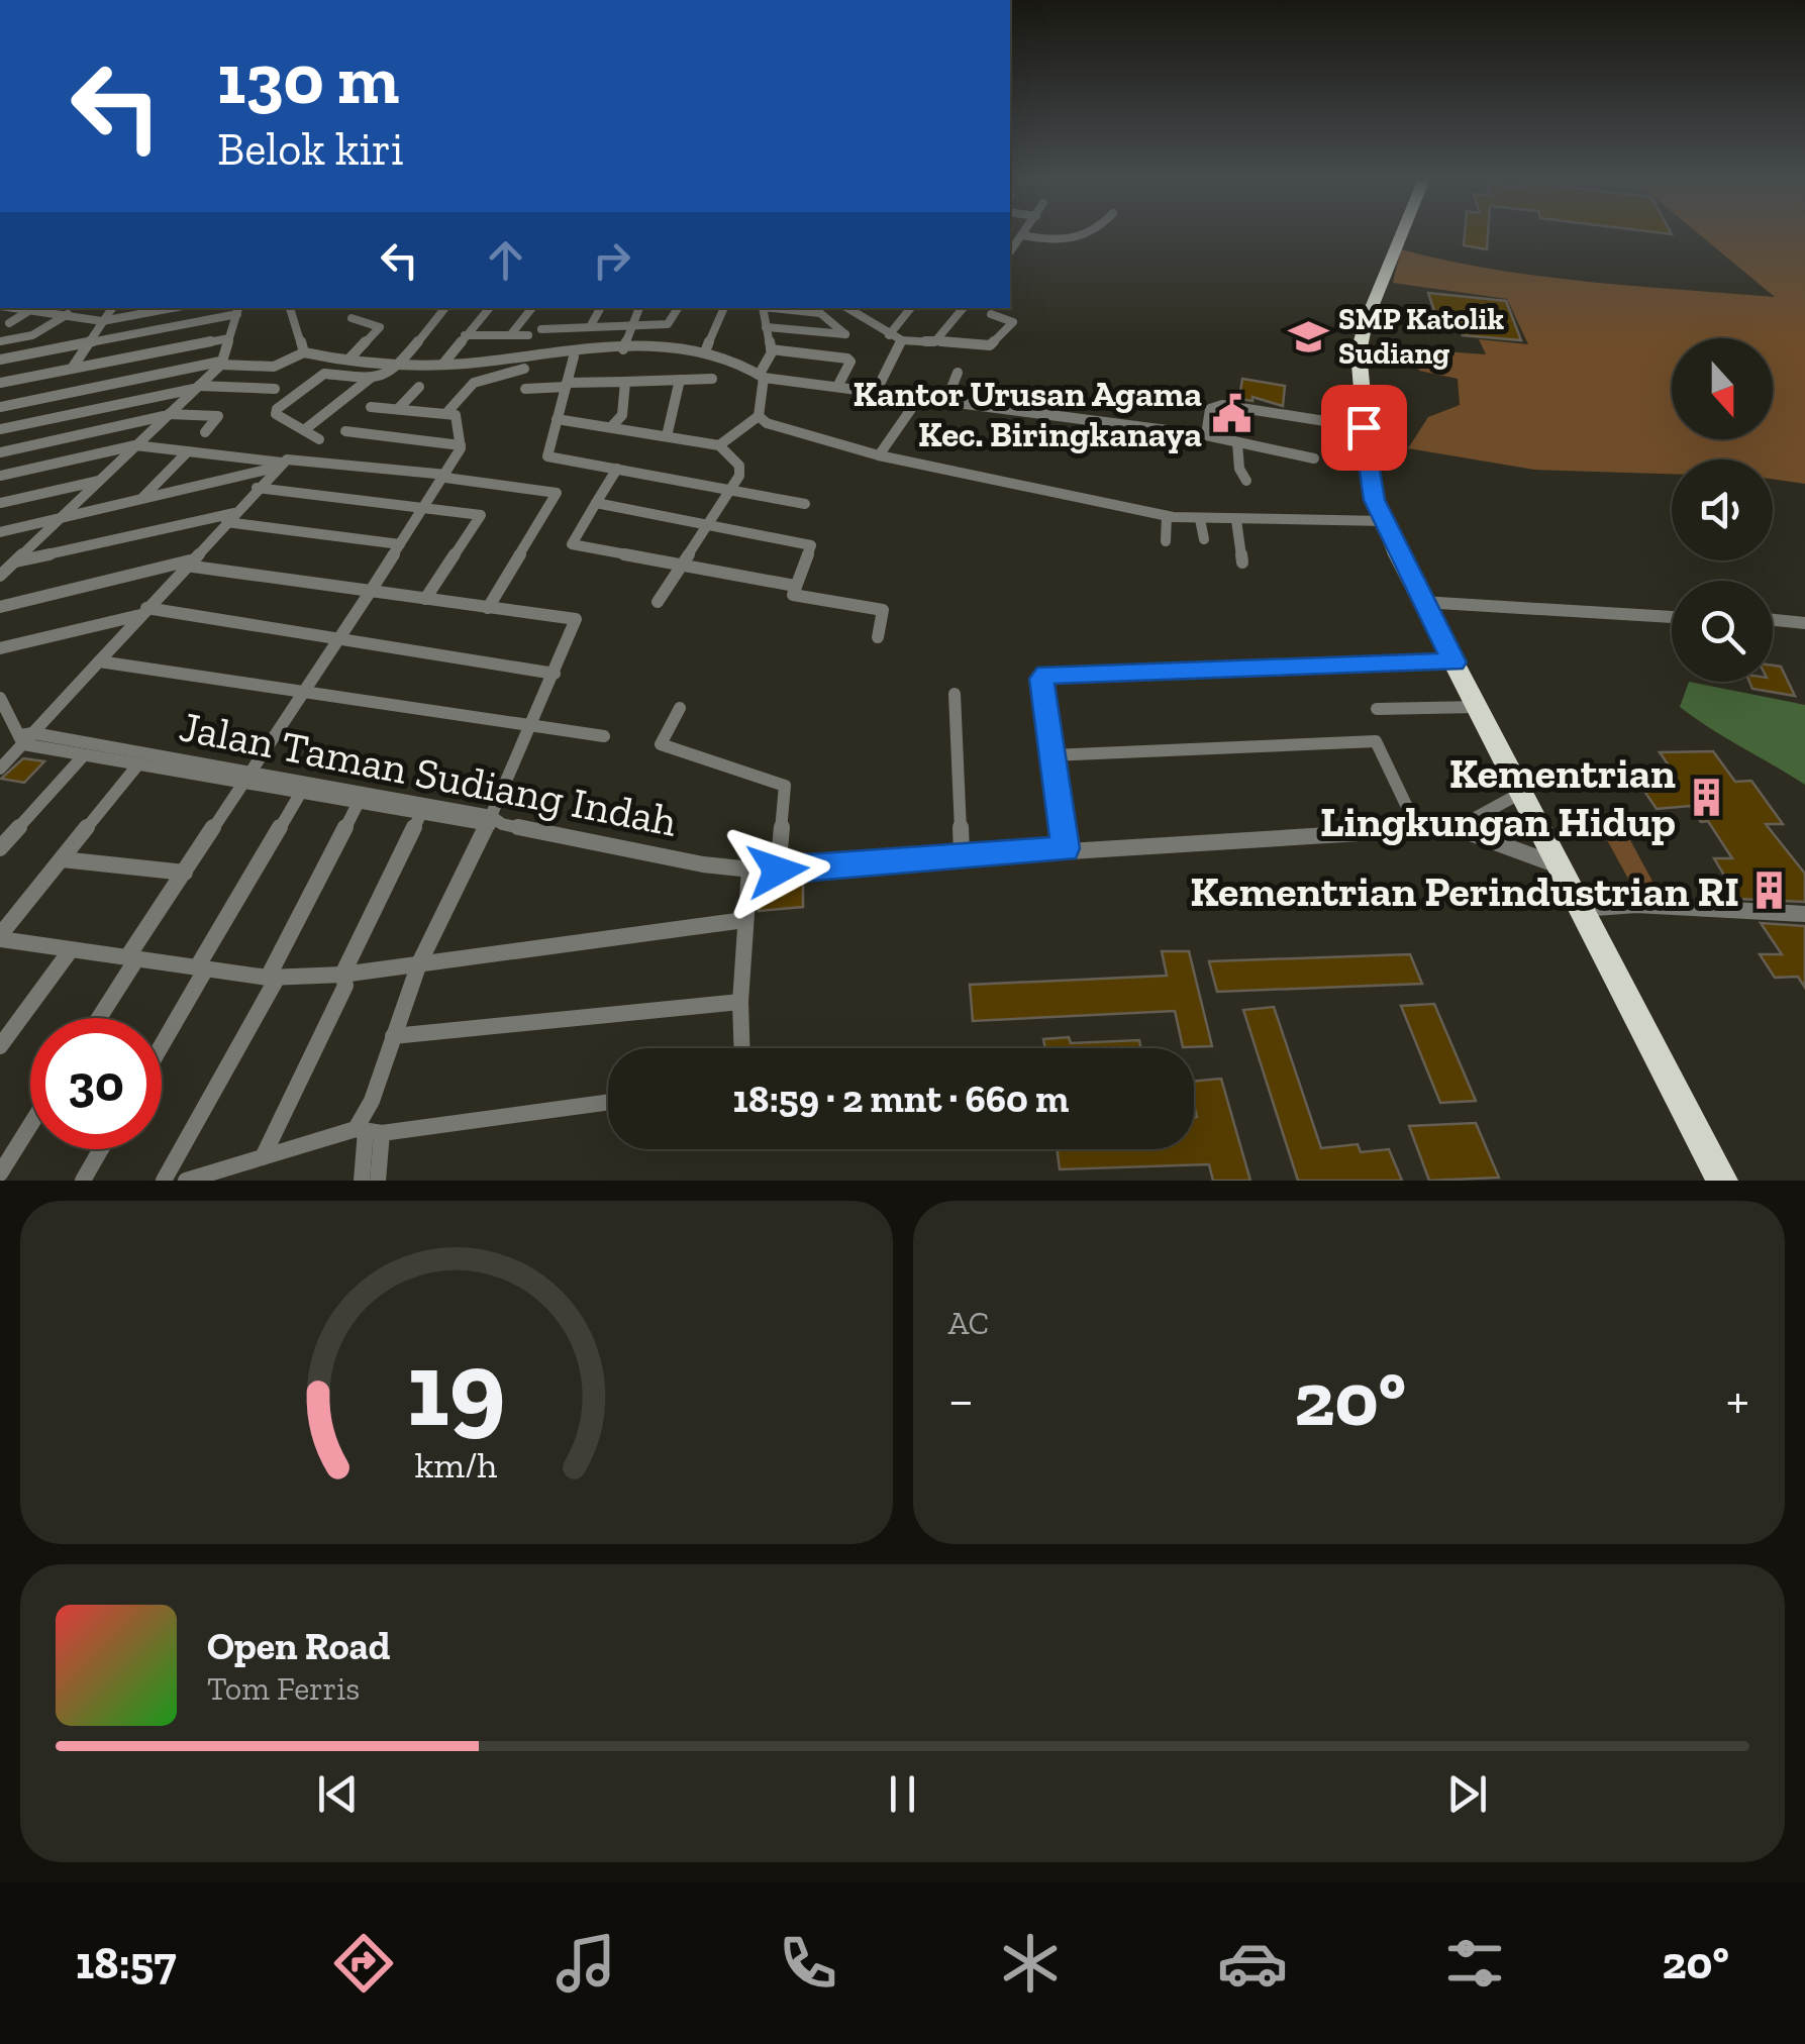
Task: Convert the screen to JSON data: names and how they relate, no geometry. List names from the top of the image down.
{
  "streets": {
    "street": ["Jalan Taman Sudiang Indah"]
  },
  "places": {
    "school or university": ["SMP Katolik Sudiang"],
    "public building": ["Kantor Urusan Agama Kec. Biringkanaya"],
    "building": ["Kementrian Lingkungan Hidup", "Kementrian Perindustrian RI"]
  },
  "north": "bottom",
  "page": {
    "turn": ["130 m", "Belok kiri"],
    "limit": "30",
    "trip": "18:59 · 2 mnt · 660 m",
    "tile": "AC",
    "heat": ["−", "20°", "+"],
    "song": ["Open Road", "Tom Ferris"],
    "tabs": ["18:57", "20°"],
    "gauge": ["19", "km/h"]
  }
}
